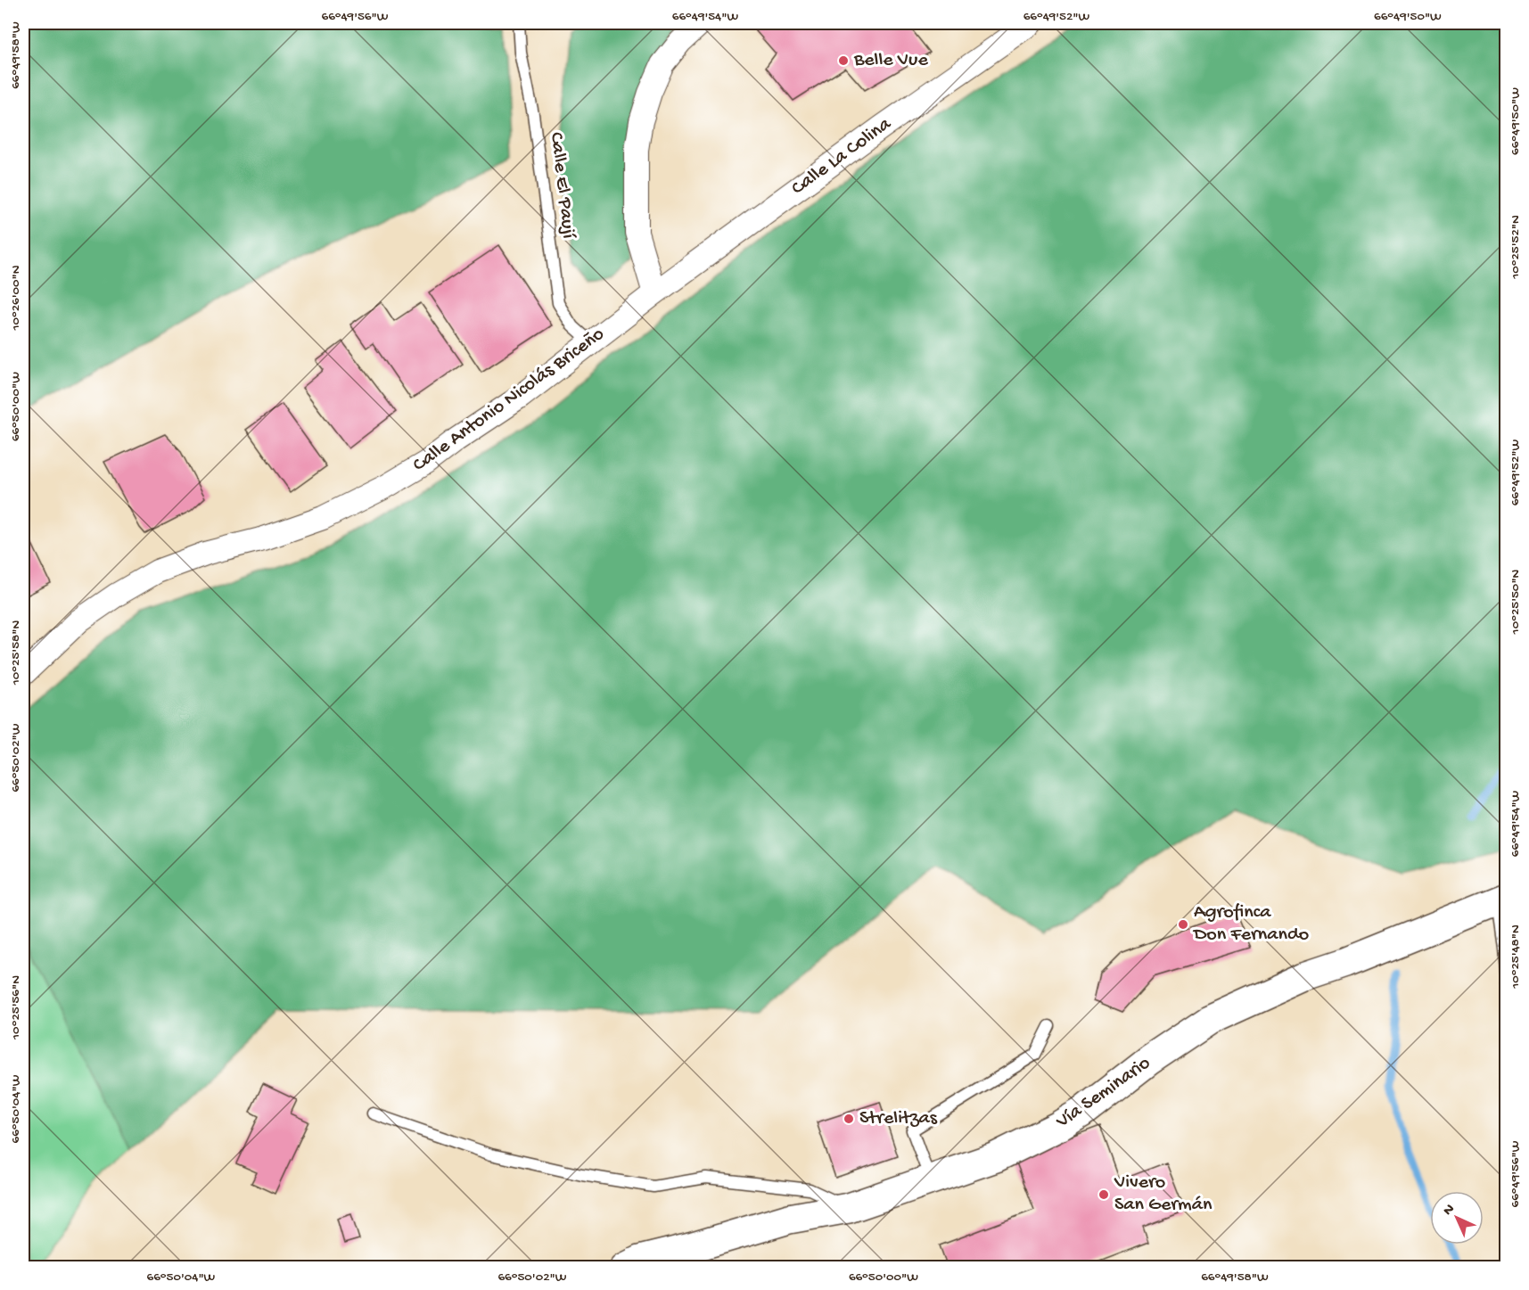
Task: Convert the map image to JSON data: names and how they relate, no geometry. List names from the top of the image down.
{
  "streets": {
    "main road": ["Vía Seminario"],
    "street": ["Calle La Colina", "Calle Antonio Nicolás Briceño"],
    "lane": ["Calle El Paují"]
  },
  "crossings": [
    ["Calle La Colina", "Calle Antonio Nicolás Briceño"],
    ["Calle El Paují", "Calle Antonio Nicolás Briceño"]
  ],
  "places": [
    "Belle Vue",
    "Agrofinca Don Fernando",
    "Strelitzas",
    "Vivero San Germán"
  ],
  "north": "top left",
  "coordinates": [
    "66°49'56\"W",
    "66°49'54\"W",
    "66°49'52\"W",
    "66°49'50\"W",
    "66°49'58\"W",
    "10°25'52\"N",
    "10°26'00\"N",
    "66°50'00\"W",
    "10°25'50\"N",
    "10°25'58\"N",
    "66°50'02\"W",
    "10°25'48\"N",
    "10°25'56\"N",
    "66°50'04\"W"
  ]
}
